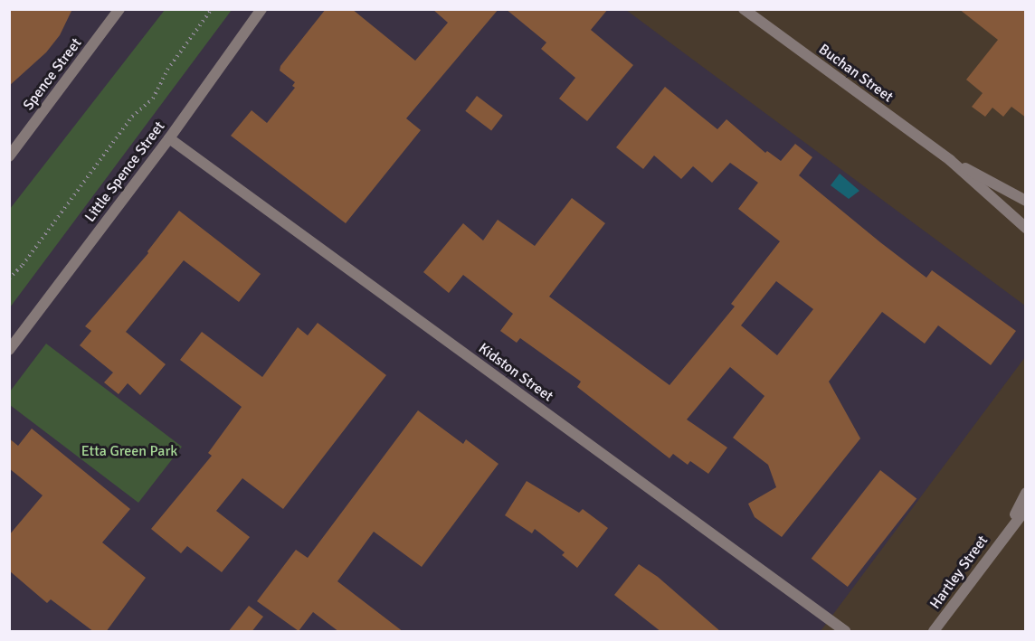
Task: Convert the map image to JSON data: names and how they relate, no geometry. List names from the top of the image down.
{
  "streets": {
    "street": [
      "Buchan Street",
      "Spence Street",
      "Little Spence Street",
      "Kidston Street",
      "Hartley Street"
    ]
  },
  "crossings": [
    ["Little Spence Street", "Kidston Street"]
  ],
  "parks": ["Etta Green Park"]
}
